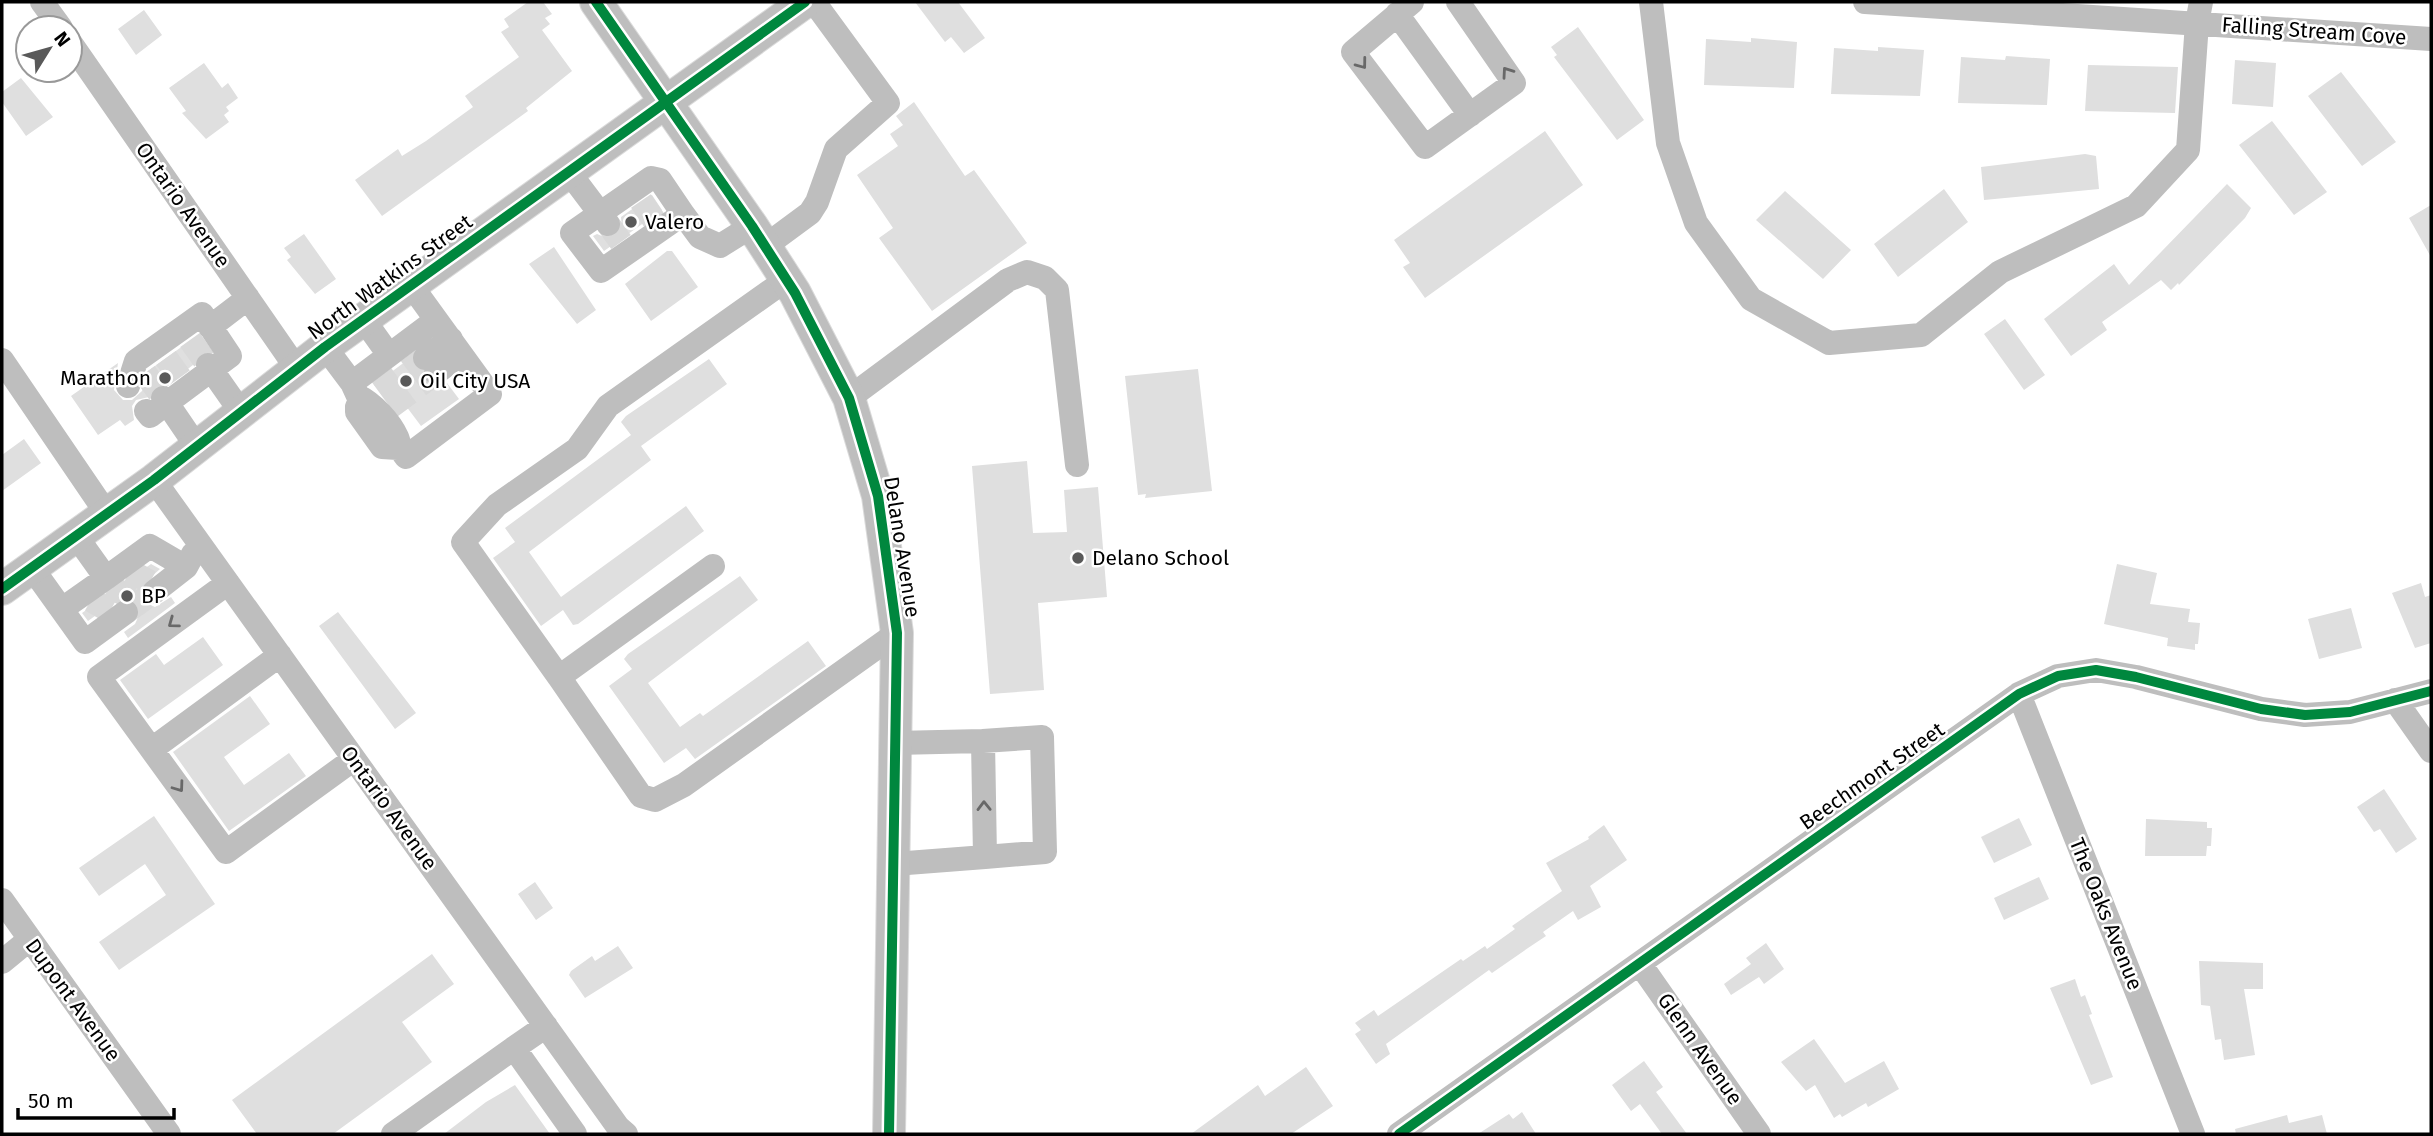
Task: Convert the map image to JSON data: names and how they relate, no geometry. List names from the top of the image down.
{
  "streets": {
    "main road": ["North Watkins Street", "Delano Avenue"],
    "street": [
      "Falling Stream Cove",
      "Ontario Avenue",
      "Beechmont Street",
      "The Oaks Avenue",
      "Dupont Avenue",
      "Glenn Avenue"
    ]
  },
  "crossings": [
    ["Ontario Avenue", "North Watkins Street"],
    ["North Watkins Street", "Delano Avenue"],
    ["Beechmont Street", "The Oaks Avenue"],
    ["Beechmont Street", "Glenn Avenue"]
  ],
  "places": [
    "Valero",
    "Marathon",
    "Oil City USA",
    "Delano School",
    "BP"
  ],
  "scale_bar": "50 m",
  "north": "top right"
}
